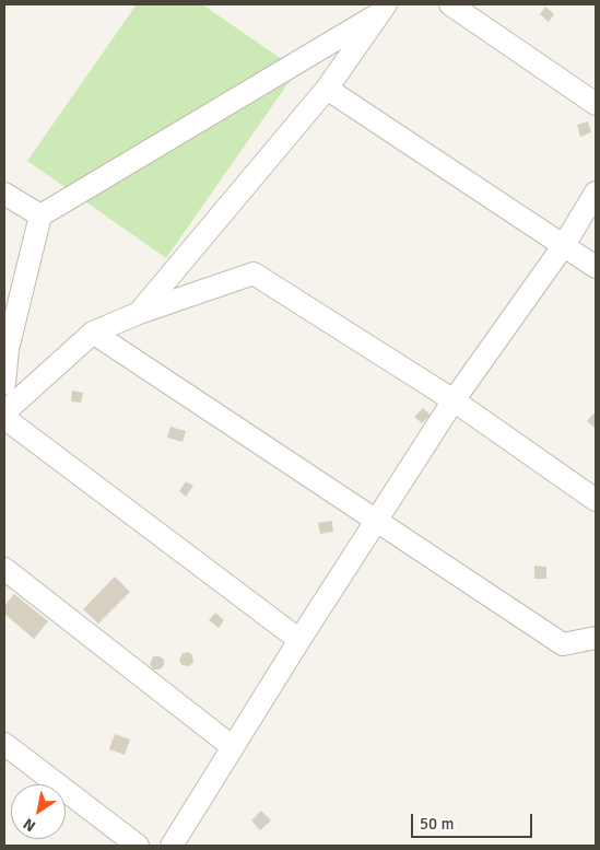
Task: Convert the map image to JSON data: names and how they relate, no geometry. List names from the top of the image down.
{
  "scale_bar": "50 m",
  "north": "bottom left"
}
